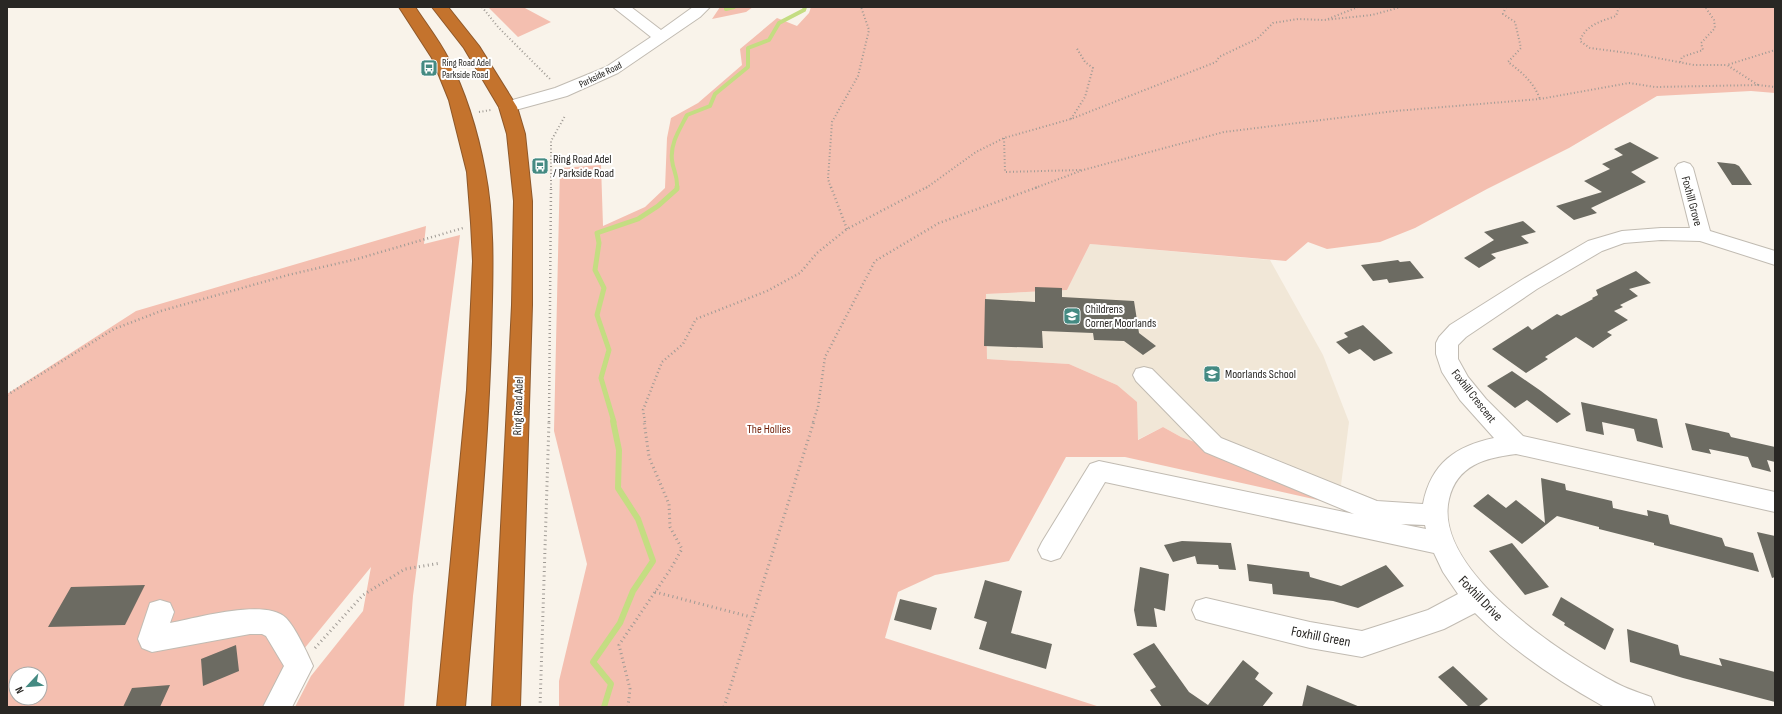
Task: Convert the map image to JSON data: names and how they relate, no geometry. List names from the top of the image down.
{
  "streets": {
    "highway": ["Ring Road Adel"],
    "street": [
      "Parkside Road",
      "Foxhill Grove",
      "Foxhill Crescent",
      "Foxhill Drive",
      "Foxhill Green"
    ]
  },
  "crossings": [
    ["Parkside Road", "Ring Road Adel"],
    ["Foxhill Grove", "Foxhill Crescent"],
    ["Foxhill Crescent", "Foxhill Drive"],
    ["Foxhill Drive", "Foxhill Green"]
  ],
  "parks": ["The Hollies"],
  "places": {
    "bus stop": ["Ring Road Adel Parkside Road", "Ring Road Adel / Parkside Road"],
    "school or university": ["Childrens Corner Moorlands", "Moorlands School"]
  },
  "north": "bottom left"
}
